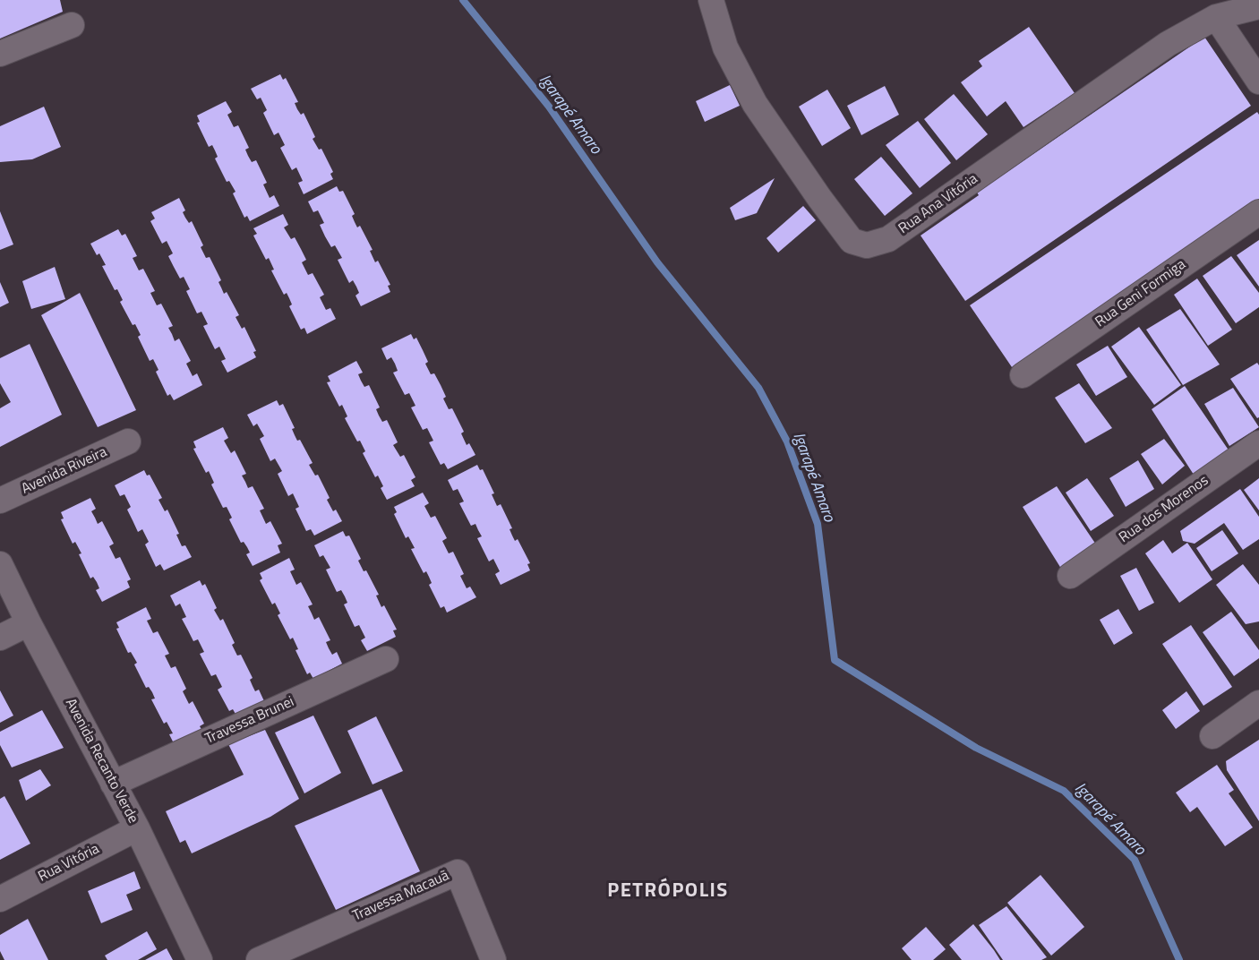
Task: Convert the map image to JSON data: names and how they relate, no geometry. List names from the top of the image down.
{
  "streets": {
    "street": [
      "Rua Ana Vitória",
      "Rua Geni Formiga",
      "Avenida Riveira",
      "Rua dos Morenos",
      "Travessa Brunei",
      "Avenida Recanto Verde",
      "Rua Vitória",
      "Travessa Macauã"
    ]
  },
  "crossings": [
    ["Travessa Brunei", "Avenida Recanto Verde"],
    ["Avenida Recanto Verde", "Rua Vitória"]
  ],
  "districts": ["PETRÓPOLIS"],
  "water": ["Igarapé Amaro"]
}
